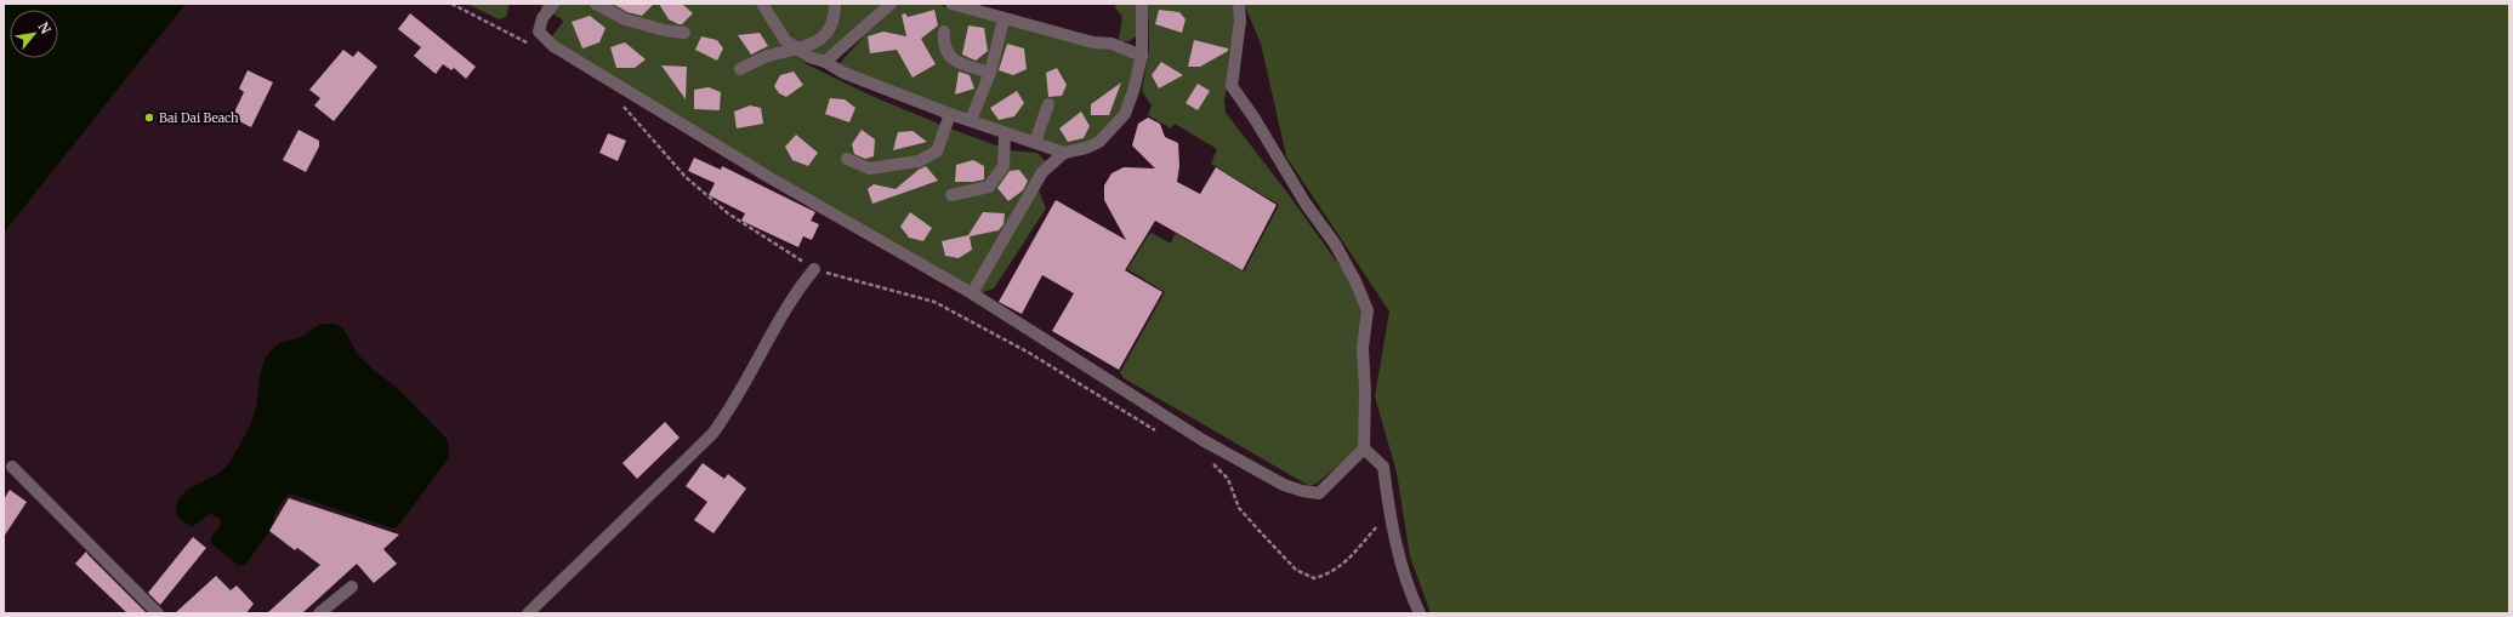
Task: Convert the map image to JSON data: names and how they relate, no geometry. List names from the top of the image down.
{
  "places": ["Bai Dai Beach"],
  "north": "top right"
}
